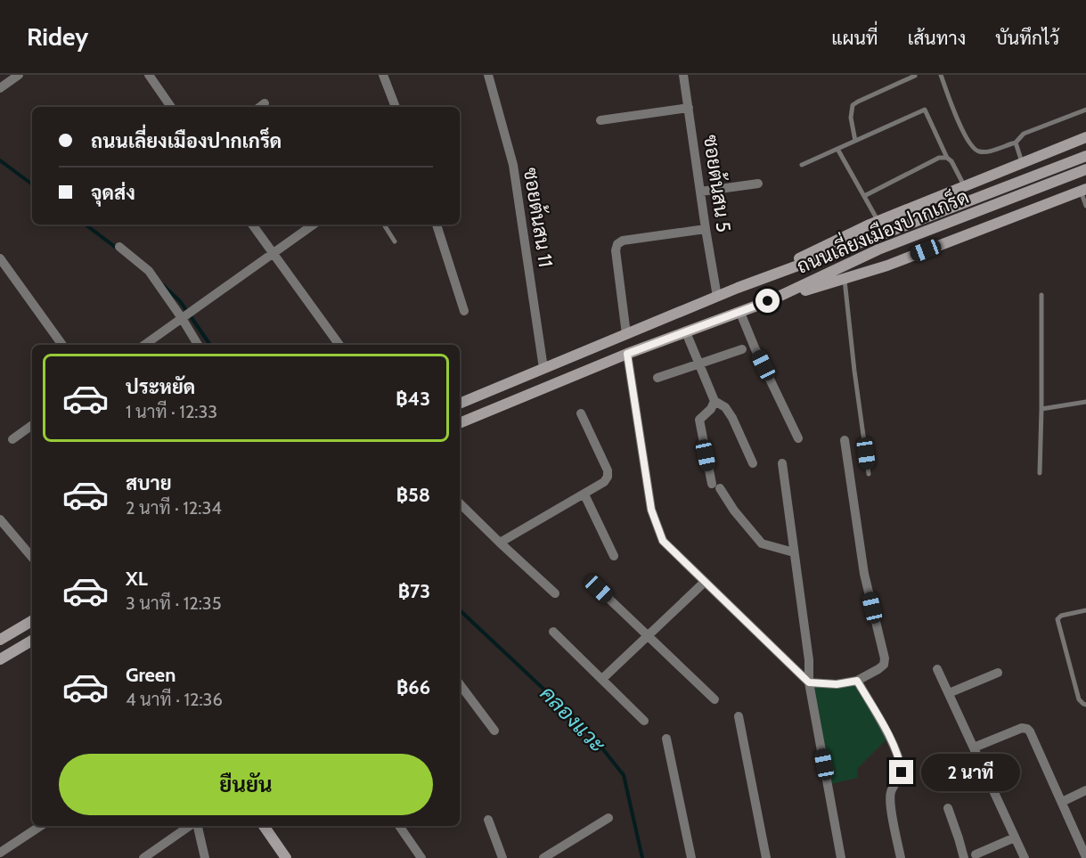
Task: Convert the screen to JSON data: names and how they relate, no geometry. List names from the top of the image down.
{
  "streets": {
    "main road": ["ถนนเลี่ยงเมืองปากเกร็ด"],
    "street": ["ซอยต้นสน 5", "ซอยต้นสน 11"]
  },
  "crossings": [
    ["ซอยต้นสน 5", "ถนนเลี่ยงเมืองปากเกร็ด"],
    ["ซอยต้นสน 11", "ถนนเลี่ยงเมืองปากเกร็ด"]
  ],
  "water": ["คลองแวะ"],
  "page": {
    "header": "Ridey",
    "nav": ["แผนที่", "เส้นทาง", "บันทึกไว้"],
    "banner": ["ถนนเลี่ยงเมืองปากเกร็ด", "จุดส่ง"],
    "list": [
      {
        "name": "ประหยัด",
        "note": "1 นาที · 12:33",
        "value": "฿43"
      },
      {
        "name": "สบาย",
        "note": "2 นาที · 12:34",
        "value": "฿58"
      },
      {
        "name": "XL",
        "note": "3 นาที · 12:35",
        "value": "฿73"
      },
      {
        "name": "Green",
        "note": "4 นาที · 12:36",
        "value": "฿66"
      }
    ],
    "buttons": "ยืนยัน",
    "bubble": "2 นาที"
  }
}
